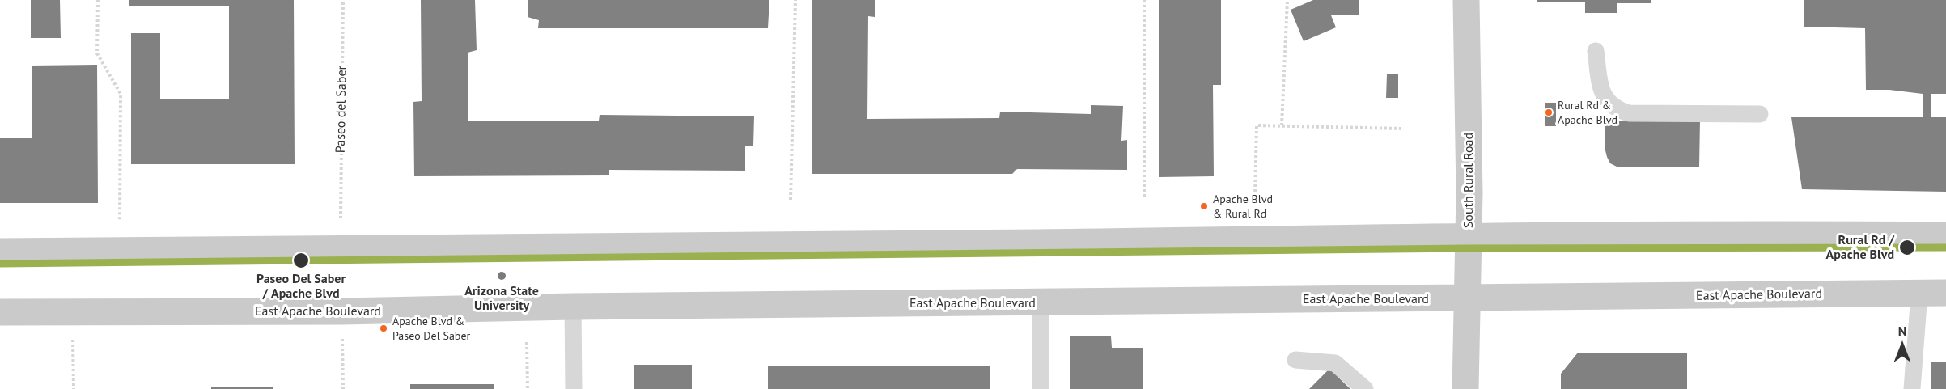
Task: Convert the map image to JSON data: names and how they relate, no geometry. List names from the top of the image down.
{
  "streets": {
    "main road": ["South Rural Road", "East Apache Boulevard"],
    "path": ["Paseo del Saber"]
  },
  "crossings": [
    ["South Rural Road", "East Apache Boulevard"]
  ],
  "places": [
    "Rural Rd & Apache Blvd",
    "Apache Blvd & Rural Rd",
    "Rural Rd / Apache Blvd",
    "Paseo Del Saber / Apache Blvd",
    "Arizona State University",
    "Apache Blvd & Paseo Del Saber"
  ],
  "north": "top"
}
